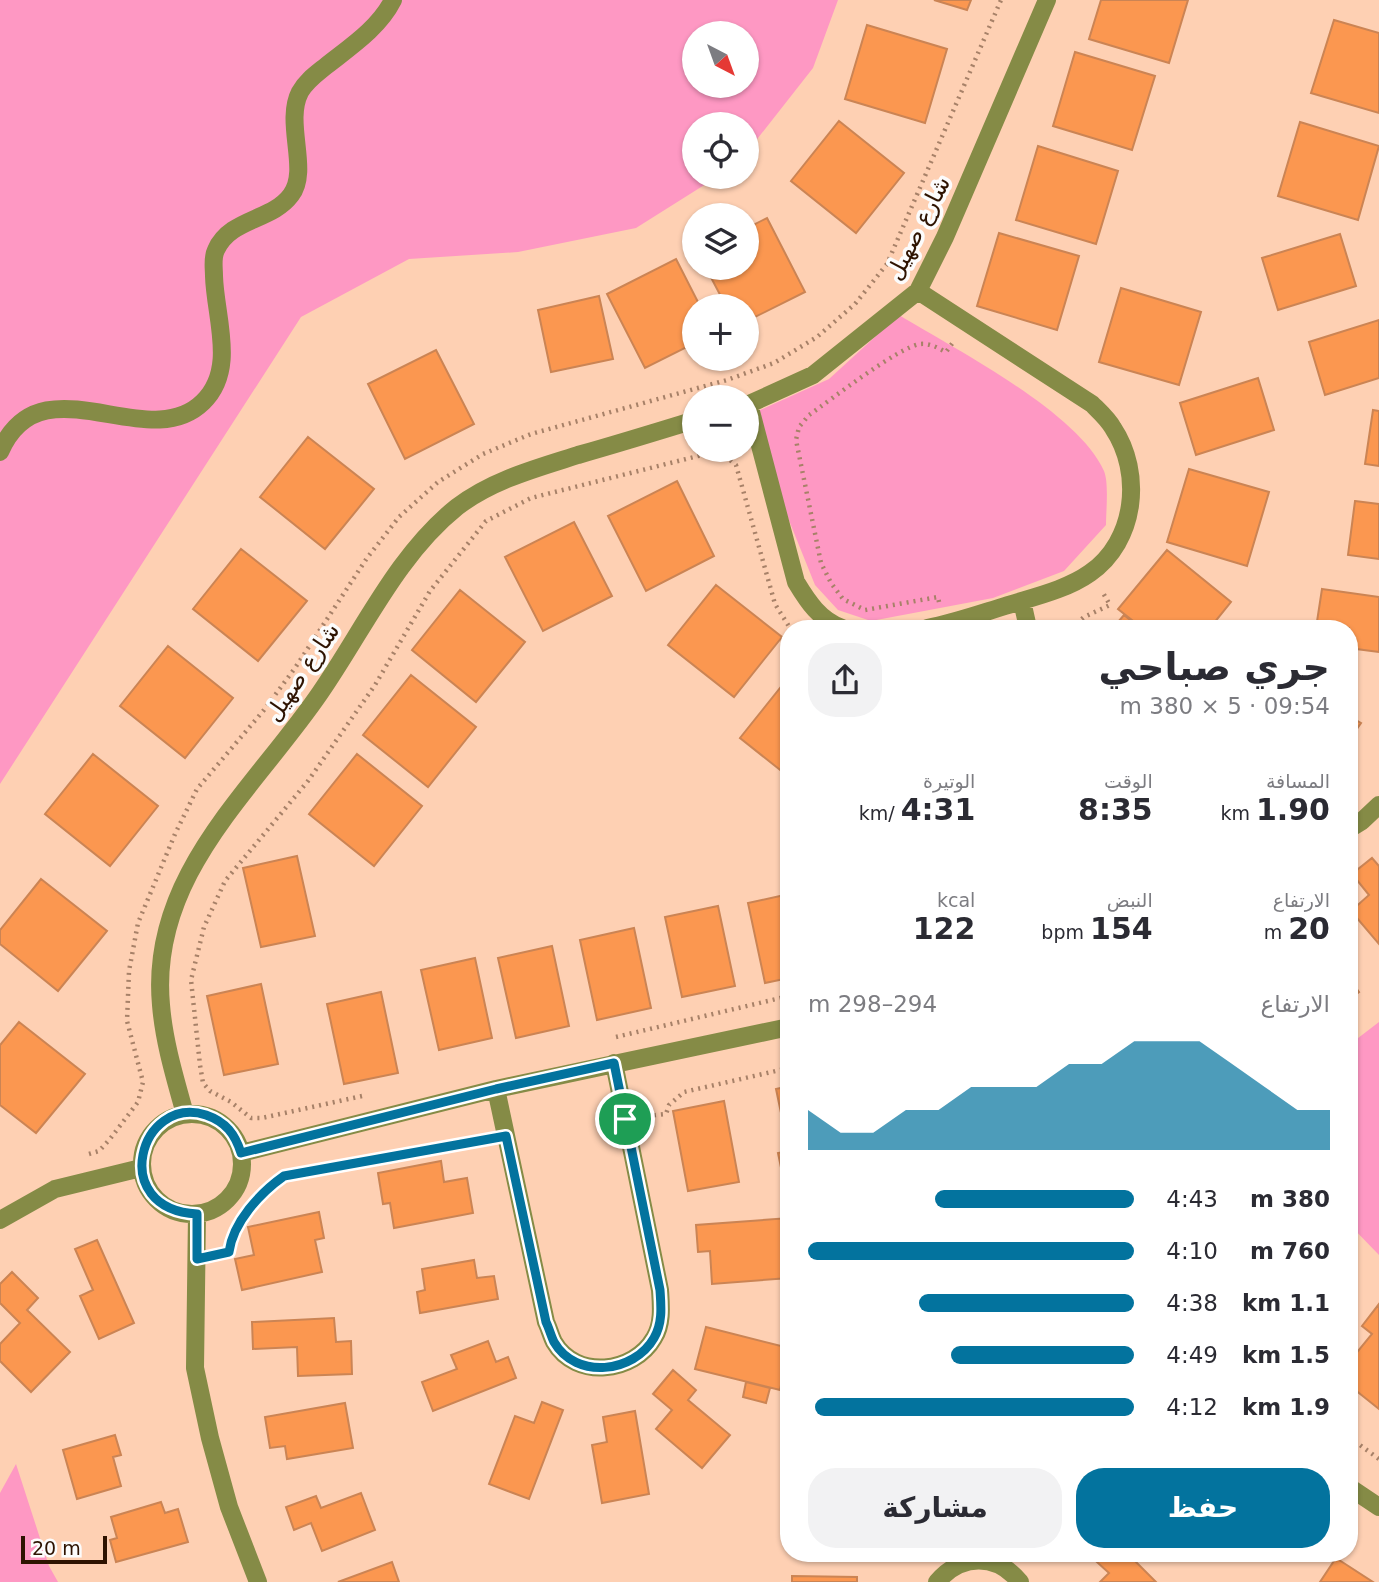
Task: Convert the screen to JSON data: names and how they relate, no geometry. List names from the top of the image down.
{
  "streets": {
    "street": ["شارع صهيل"]
  },
  "scale_bar": "20 m",
  "north": "bottom right",
  "page": {
    "map_buttons": ["+", "−"],
    "heading": ["جري صباحي", "09:54 · 5 × 380 m"],
    "stats": [
      ["المسافة", "1.90 km"],
      ["الوقت", "8:35"],
      ["الوتيرة", "4:31 /km"],
      ["الارتفاع", "20 m"],
      ["النبض", "154 bpm"],
      ["kcal", "122"]
    ],
    "chart": ["الارتفاع", "294–298 m"],
    "list": [
      {
        "name": "380 m",
        "note": "4:43"
      },
      {
        "name": "760 m",
        "note": "4:10"
      },
      {
        "name": "1.1 km",
        "note": "4:38"
      },
      {
        "name": "1.5 km",
        "note": "4:49"
      },
      {
        "name": "1.9 km",
        "note": "4:12"
      }
    ],
    "buttons": ["حفظ", "مشاركة"],
    "scale": "20 m"
  }
}
